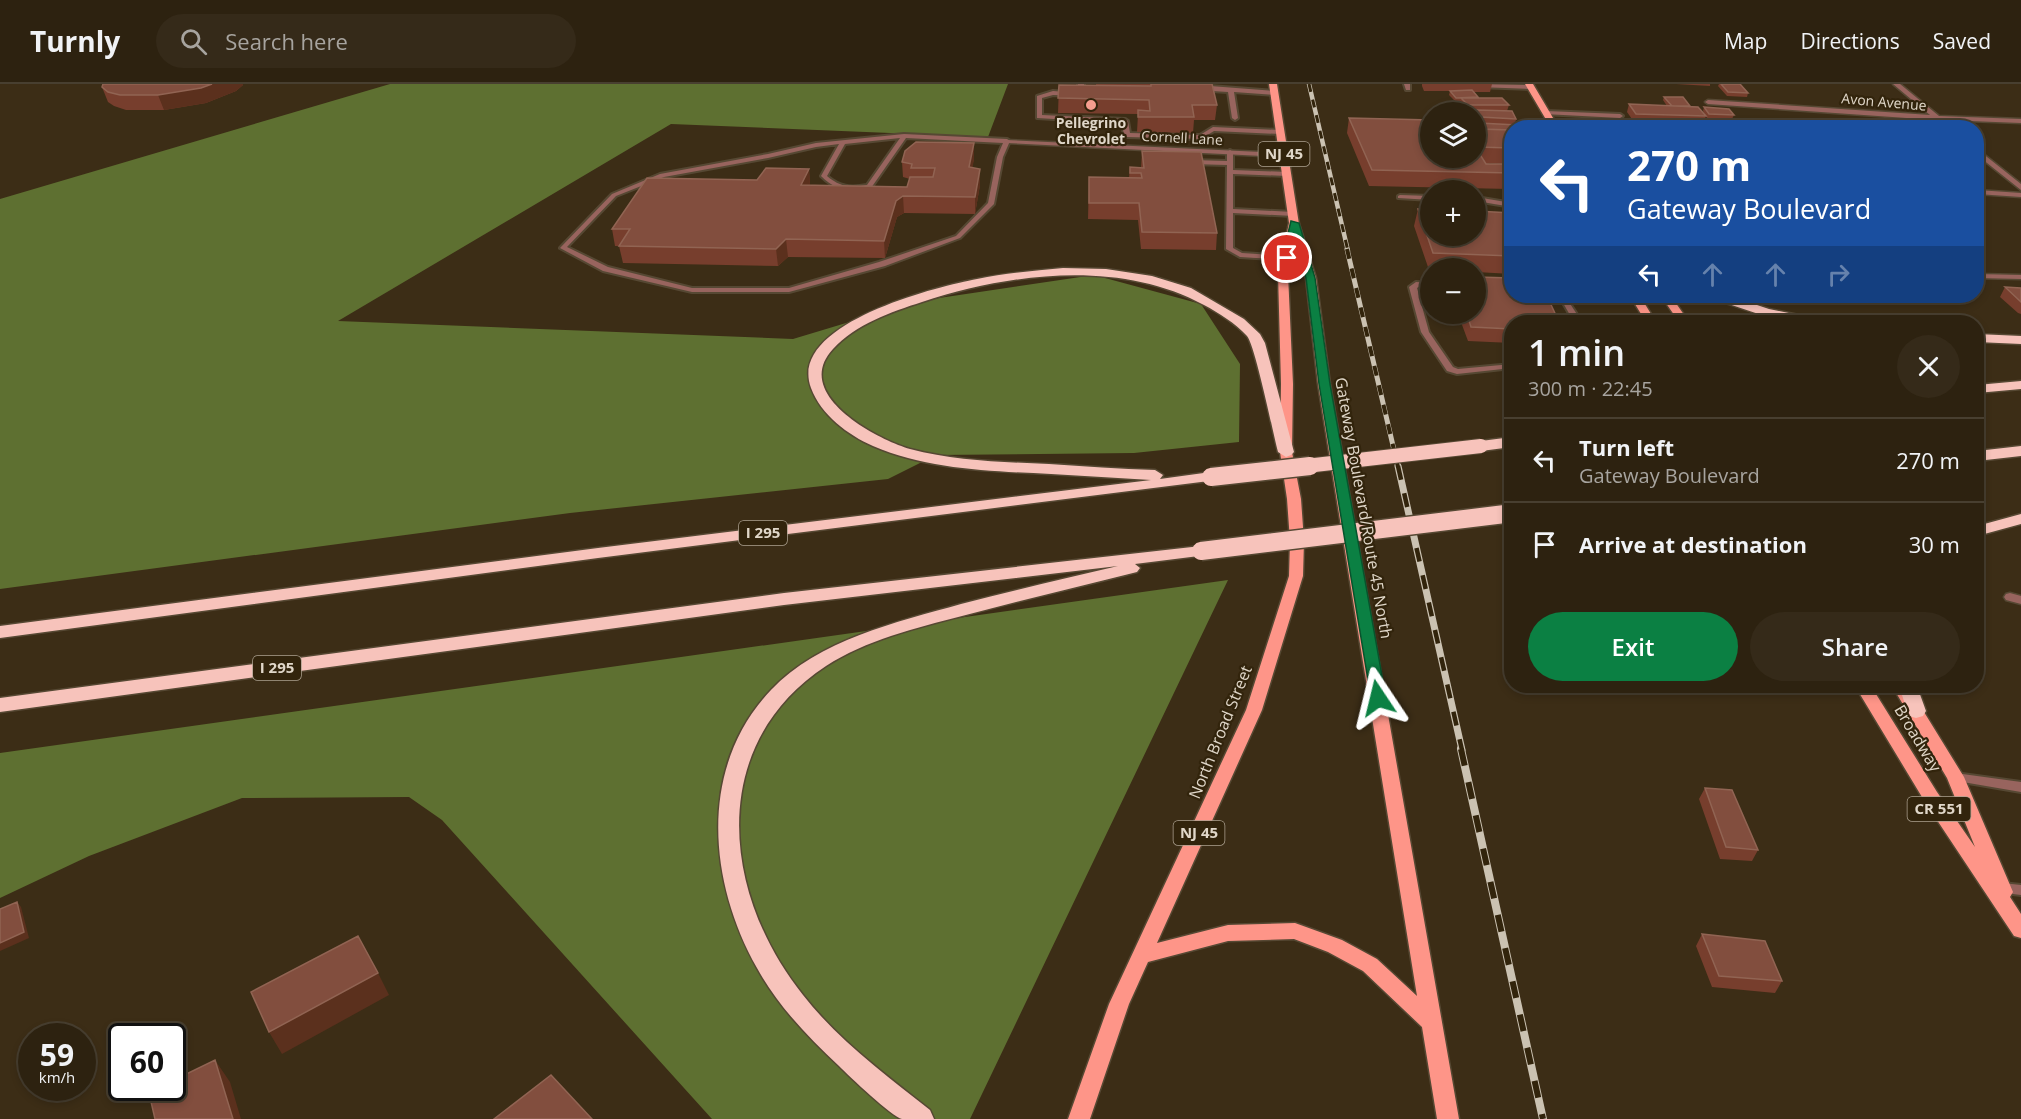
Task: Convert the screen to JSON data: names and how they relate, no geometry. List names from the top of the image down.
{
  "streets": {
    "highway": ["I 295"],
    "main road": [
      "NJ 45",
      "Gateway Boulevard/Route 45 North",
      "North Broad Street",
      "Broadway",
      "CR 551"
    ],
    "street": ["Avon Avenue", "Cornell Lane"]
  },
  "crossings": [
    ["Cornell Lane", "NJ 45"],
    ["NJ 45", "Gateway Boulevard/Route 45 North"],
    ["NJ 45", "North Broad Street"]
  ],
  "places": ["Pellegrino Chevrolet"],
  "page": {
    "header": "Turnly",
    "search": "Search here",
    "nav": ["Map", "Directions", "Saved"],
    "map_buttons": ["+", "−"],
    "turn": ["270 m", "Gateway Boulevard"],
    "heading": ["1 min", "300 m · 22:45"],
    "list": [
      {
        "name": "Turn left",
        "note": "Gateway Boulevard",
        "value": "270 m"
      },
      {
        "name": "Arrive at destination",
        "value": "30 m"
      }
    ],
    "buttons": ["Exit", "Share"],
    "speed": "59 km/h",
    "limit": "60"
  }
}
